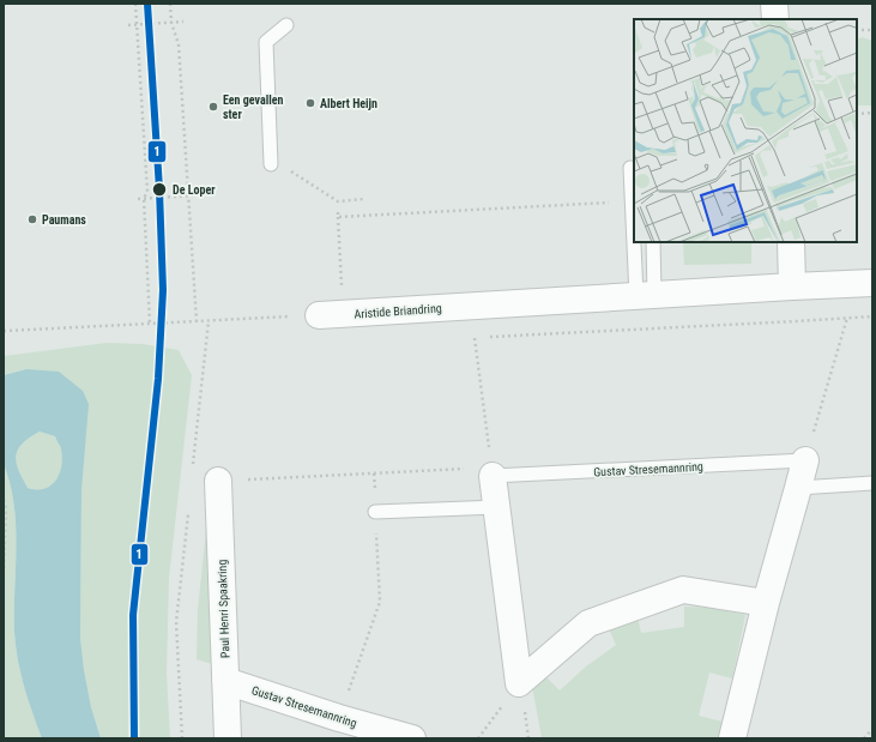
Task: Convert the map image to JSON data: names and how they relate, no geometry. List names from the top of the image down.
{
  "streets": {
    "street": ["Aristide Briandring", "Gustav Stresemannring", "Paul Henri Spaakring"]
  },
  "crossings": [
    ["Gustav Stresemannring", "Paul Henri Spaakring"]
  ],
  "places": [
    "Albert Heijn",
    "Een gevallen ster",
    "De Loper",
    "Paumans"
  ],
  "lines": ["transit line 1"]
}
